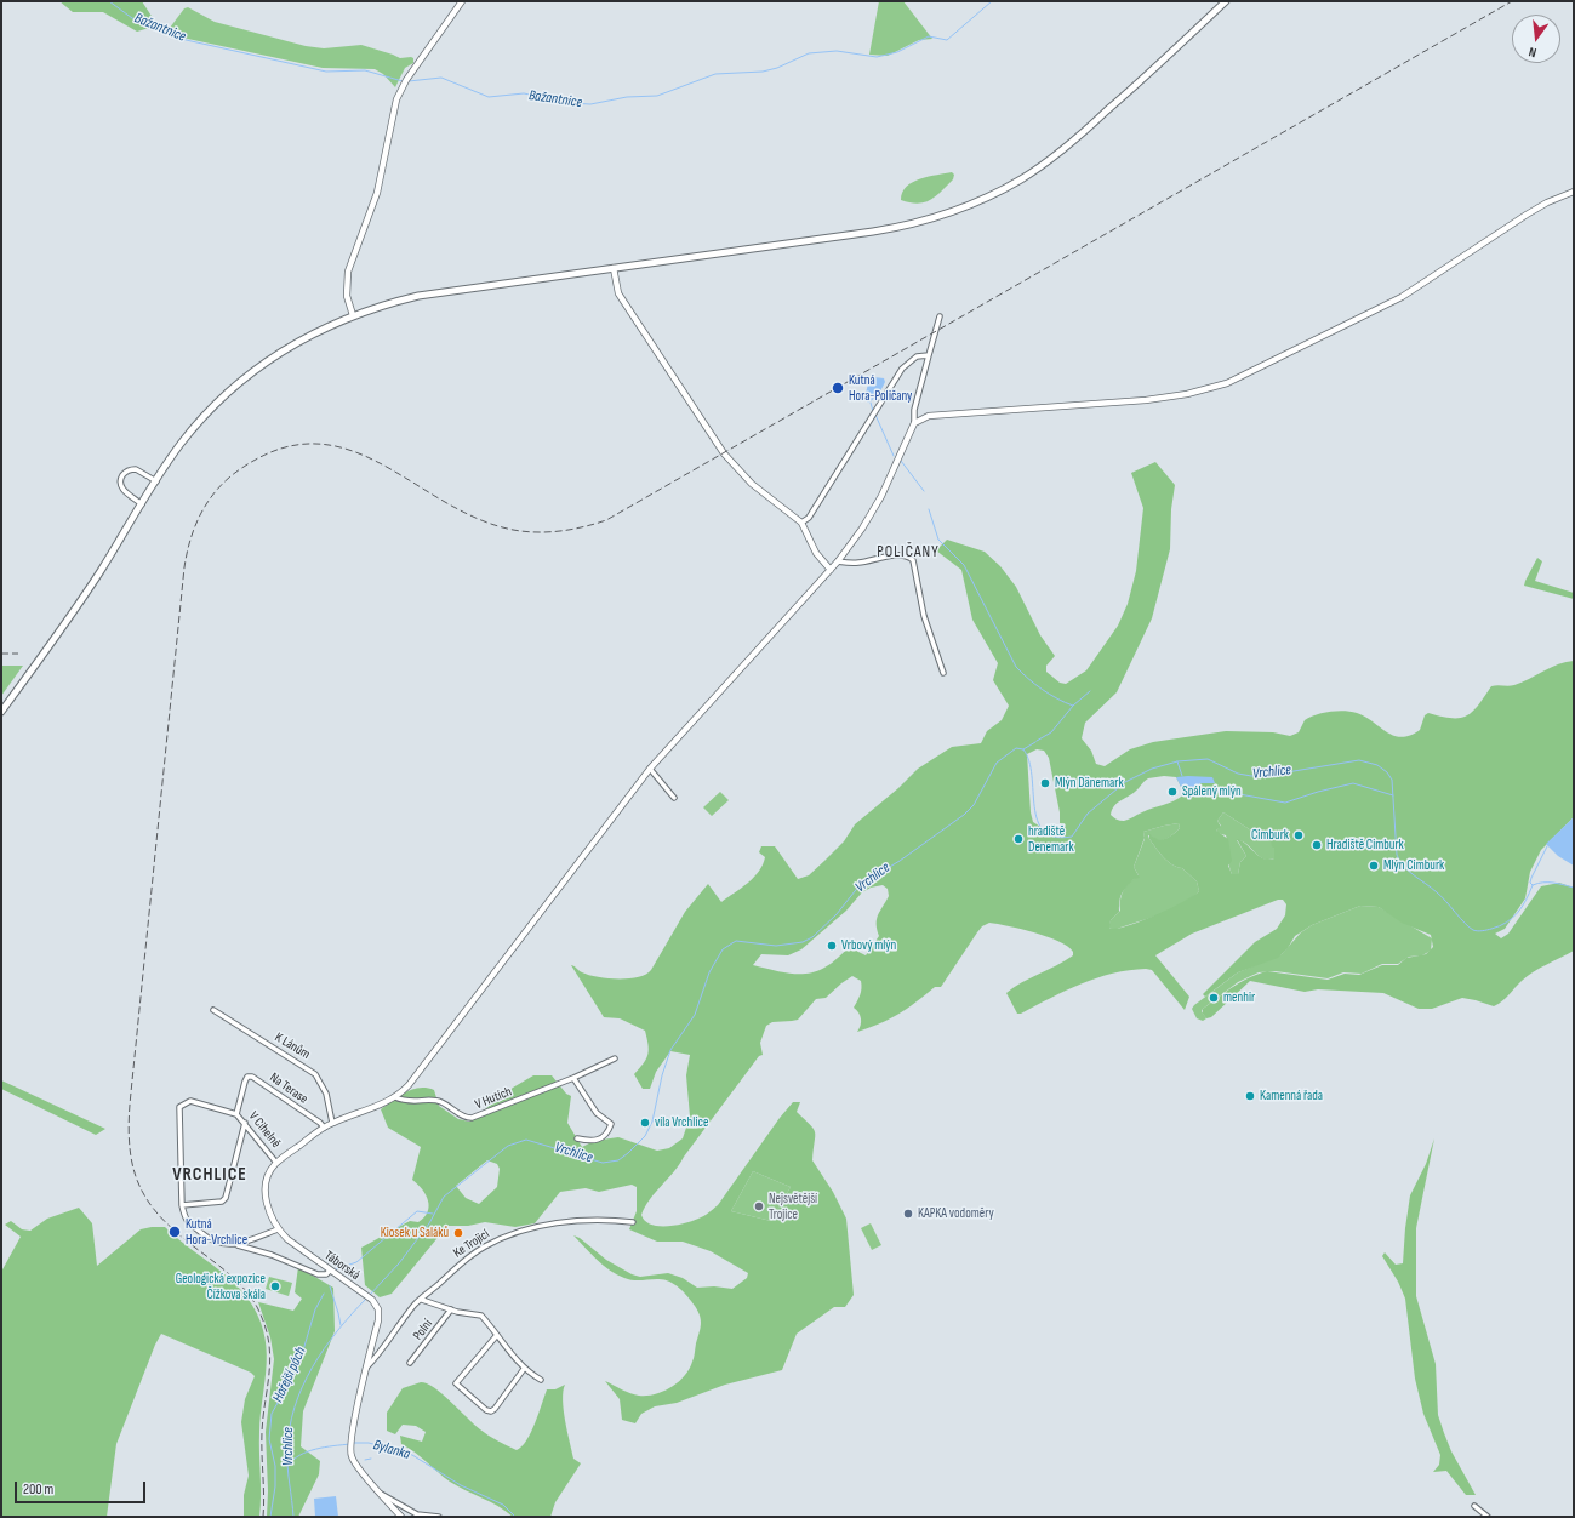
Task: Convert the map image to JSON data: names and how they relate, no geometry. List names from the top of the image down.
{
  "streets": {
    "street": [
      "K Lánům",
      "Na Terase",
      "V Hutích",
      "V Cihelně",
      "Ke Trojici",
      "Táborská",
      "Polní"
    ]
  },
  "crossings": [
    ["K Lánům", "Táborská"],
    ["Na Terase", "V Cihelně"],
    ["Na Terase", "Táborská"],
    ["V Hutích", "Táborská"],
    ["V Cihelně", "Táborská"],
    ["Ke Trojici", "Táborská"]
  ],
  "districts": ["POLIČANY", "VRCHLICE"],
  "water": [
    "Bažantnice",
    "Vrchlice",
    "Hořejší pách",
    "Bylanka"
  ],
  "places": [
    "Kutná Hora-Poličany",
    "Mlýn Dänemark",
    "Spálený mlýn",
    "Cimburk",
    "hradiště Denemark",
    "Hradiště Cimburk",
    "Mlýn Cimburk",
    "Vrbový mlýn",
    "menhir",
    "Kamenná řada",
    "víla Vrchlice",
    "Nejsvětější Trojice",
    "KAPKA vodoměry",
    "Kutná Hora-Vrchlice",
    "Kiosek u Saláků",
    "Geologická expozice Čížkova skála"
  ],
  "scale_bar": "200 m",
  "north": "bottom"
}
